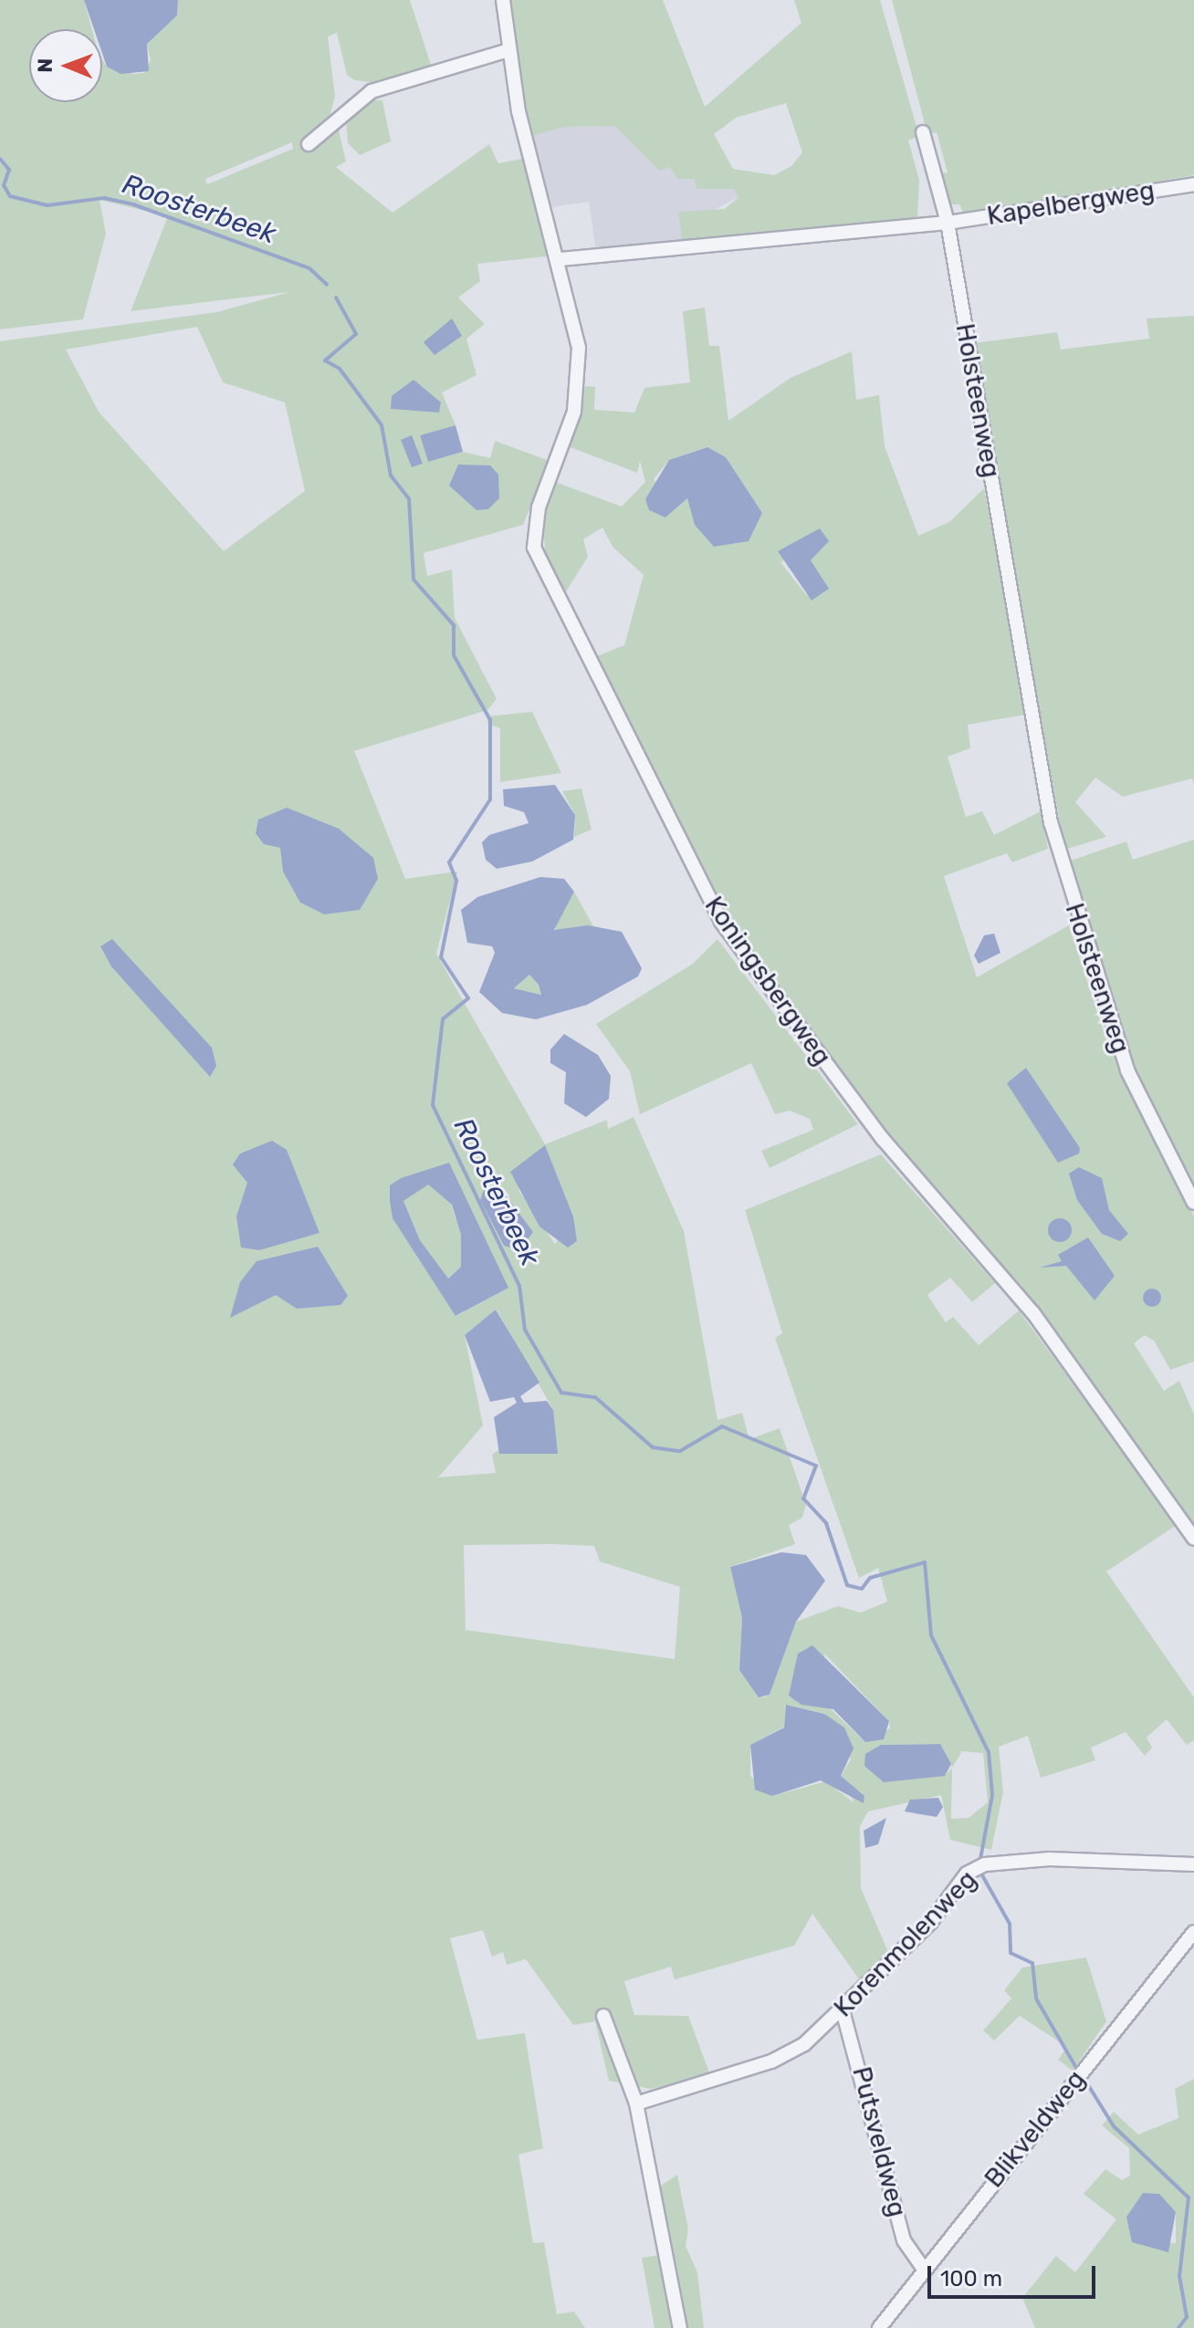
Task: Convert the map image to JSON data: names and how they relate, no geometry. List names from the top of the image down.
{
  "streets": {
    "street": [
      "Kapelbergweg",
      "Holsteenweg",
      "Koningsbergweg",
      "Korenmolenweg",
      "Blikveldweg",
      "Putsveldweg"
    ]
  },
  "crossings": [
    ["Kapelbergweg", "Holsteenweg"],
    ["Korenmolenweg", "Putsveldweg"],
    ["Blikveldweg", "Putsveldweg"]
  ],
  "water": ["Roosterbeek"],
  "scale_bar": "100 m",
  "north": "left"
}
